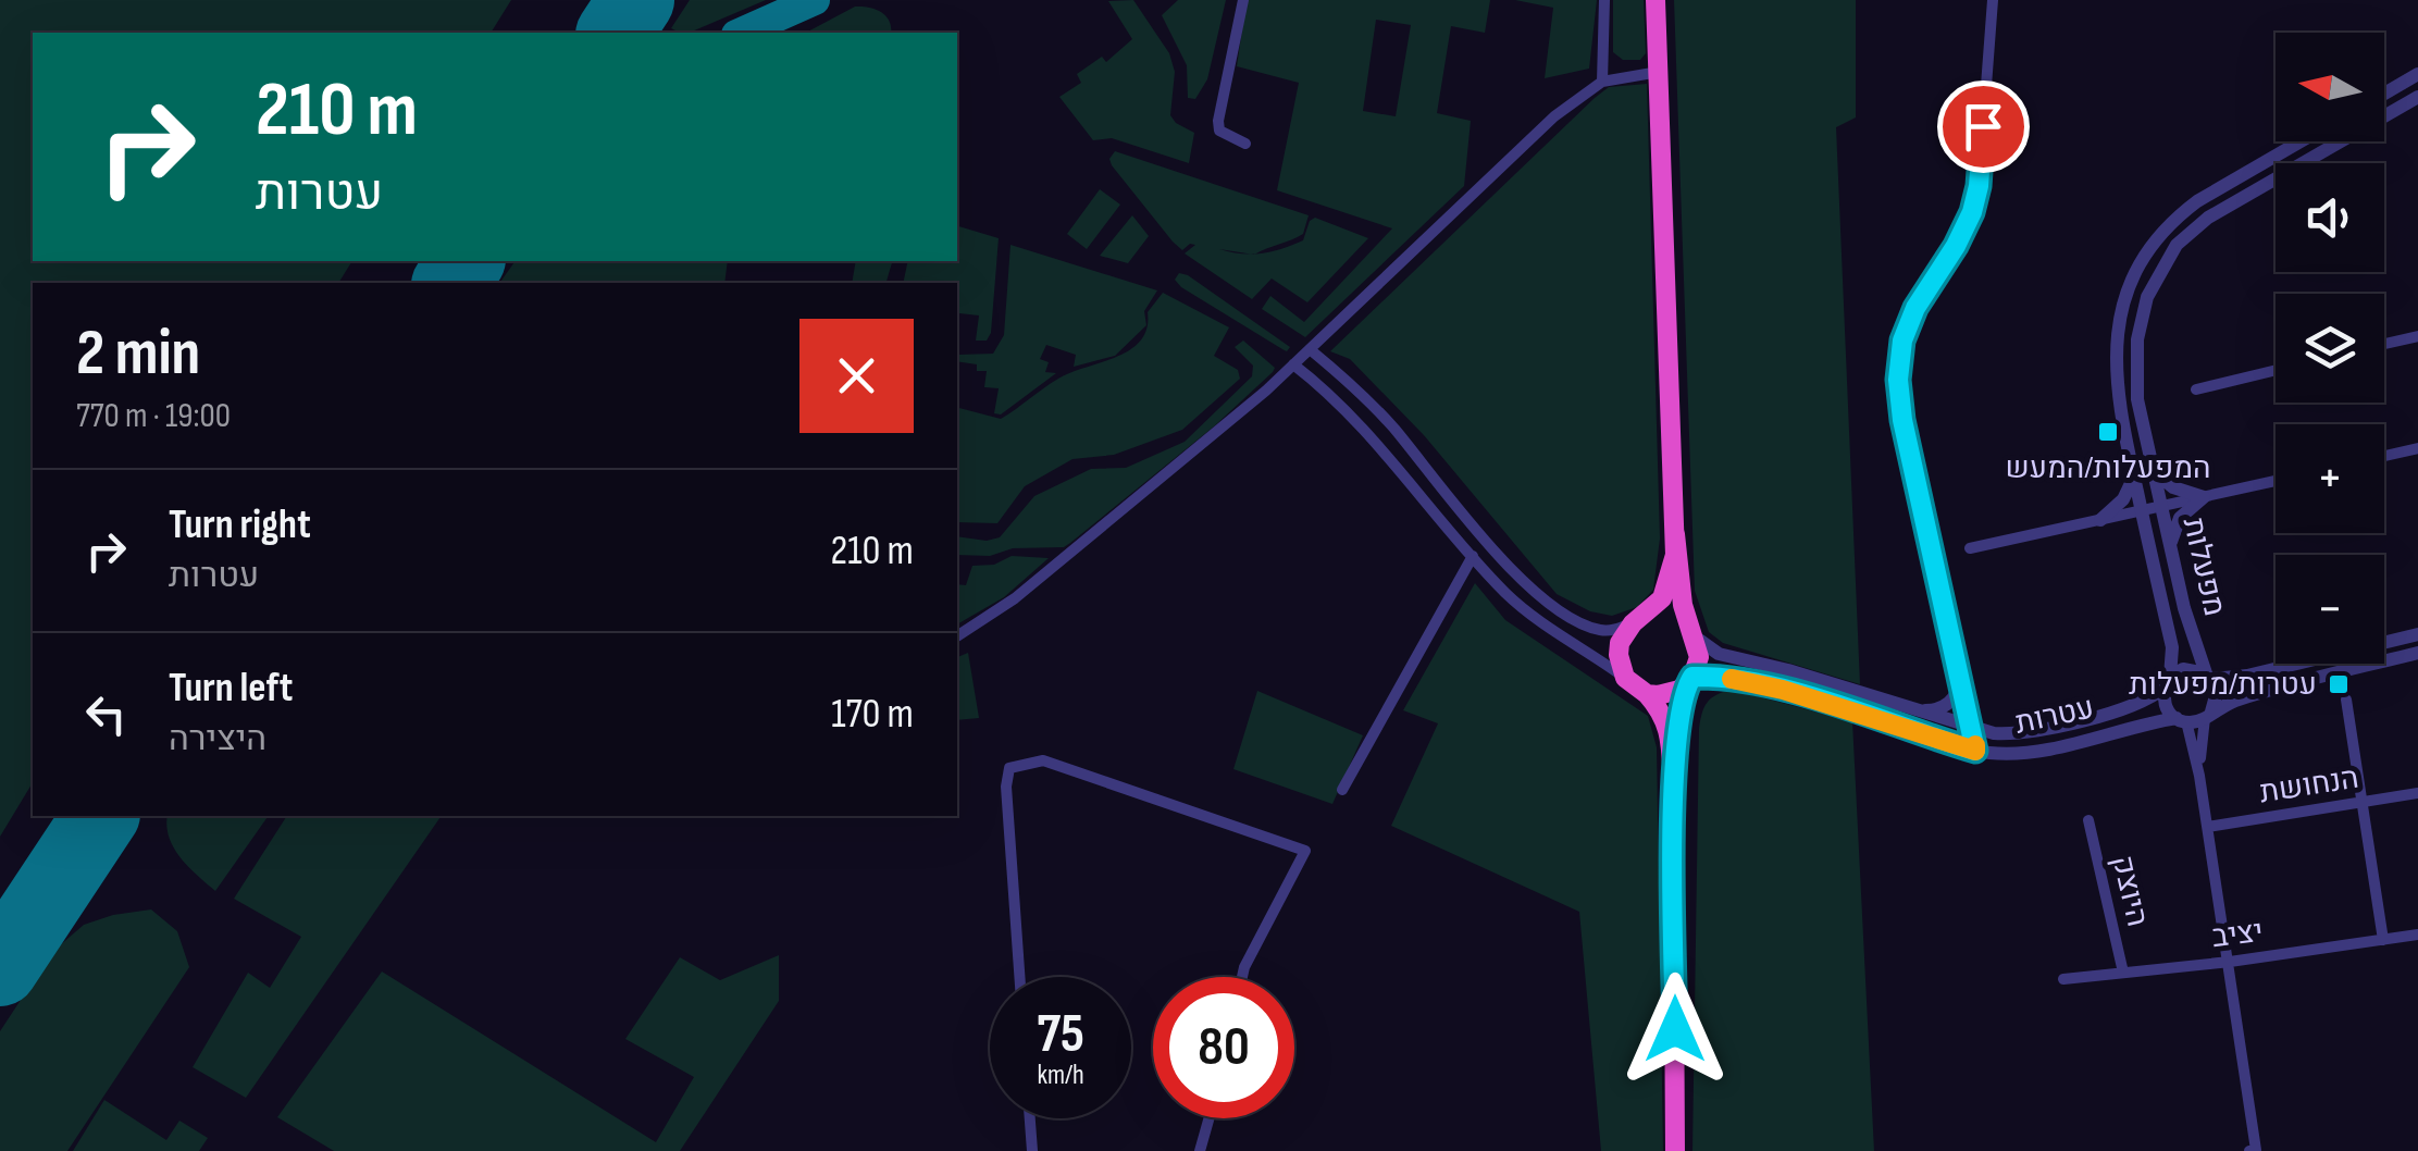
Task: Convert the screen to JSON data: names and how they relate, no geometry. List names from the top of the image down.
{
  "streets": {
    "street": [
      "מפעלות",
      "עטרות",
      "הנחושת",
      "היוצק",
      "יציב"
    ]
  },
  "crossings": [
    ["מפעלות", "עטרות"],
    ["היוצק", "יציב"]
  ],
  "places": {
    "transit": ["המפעלות/המעש", "עטרות/מפעלות"]
  },
  "north": "left",
  "page": {
    "map_buttons": ["+", "−"],
    "turn": ["210 m", "עטרות"],
    "heading": ["2 min", "770 m · 19:00"],
    "list": [
      {
        "name": "Turn right",
        "note": "עטרות",
        "value": "210 m"
      },
      {
        "name": "Turn left",
        "note": "היצירה",
        "value": "170 m"
      }
    ],
    "speed": "75 km/h",
    "limit": "80"
  }
}
